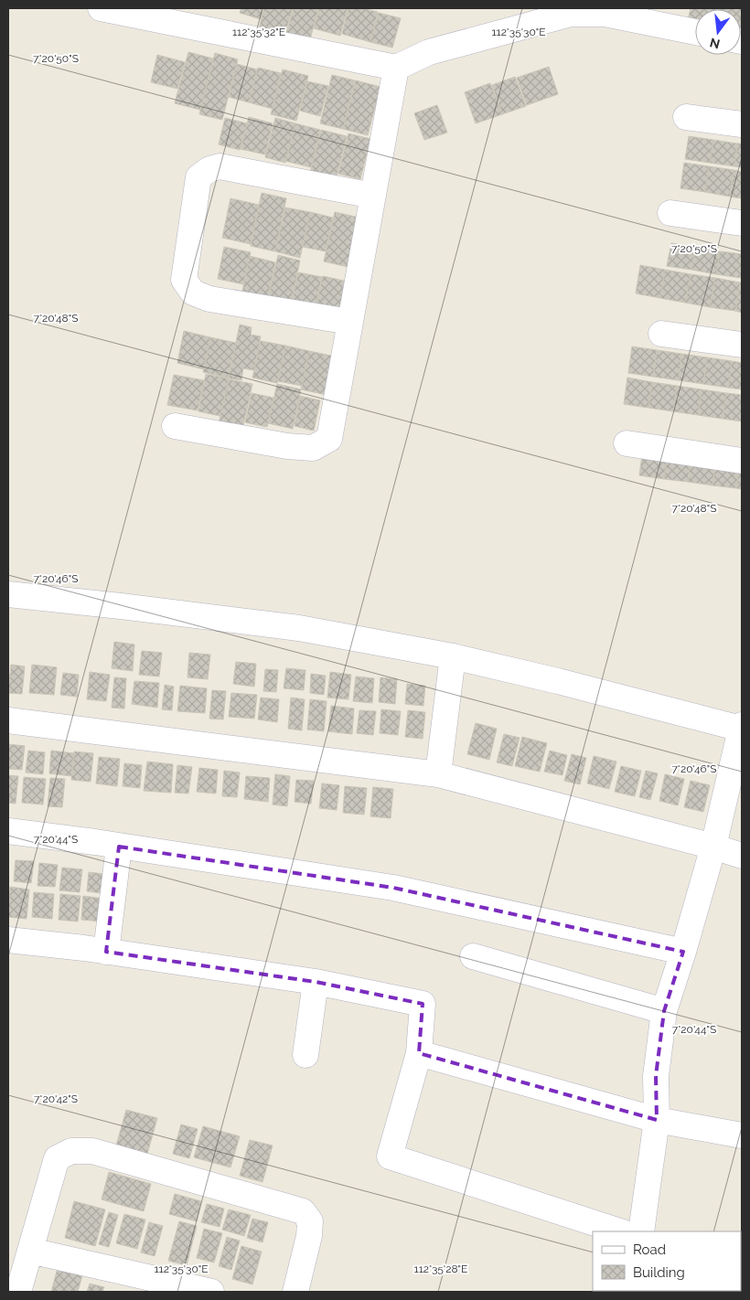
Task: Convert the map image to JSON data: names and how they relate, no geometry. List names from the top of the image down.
{
  "legend": ["Road", "Building"],
  "north": "bottom",
  "coordinates": [
    "112°35'32\"E",
    "112°35'30\"E",
    "7°20'50\"S",
    "7°20'48\"S",
    "7°20'46\"S",
    "7°20'44\"S",
    "7°20'42\"S",
    "112°35'28\"E"
  ]
}
